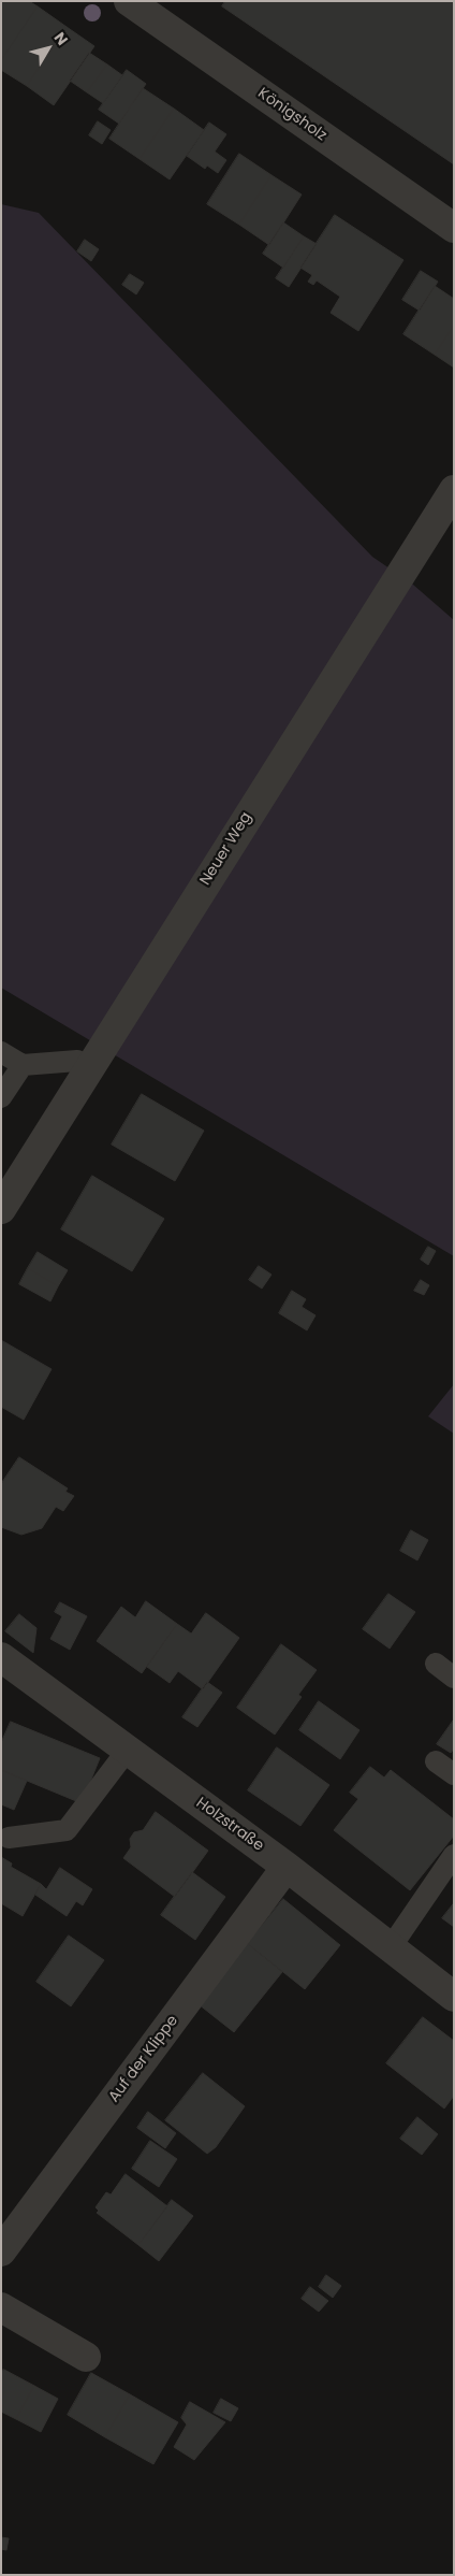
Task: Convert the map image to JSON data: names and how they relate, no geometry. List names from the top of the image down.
{
  "streets": {
    "street": [
      "Königsholz",
      "Neuer Weg",
      "Holzstraße",
      "Auf der Klippe"
    ]
  },
  "crossings": [
    ["Holzstraße", "Auf der Klippe"]
  ],
  "north": "top right"
}
